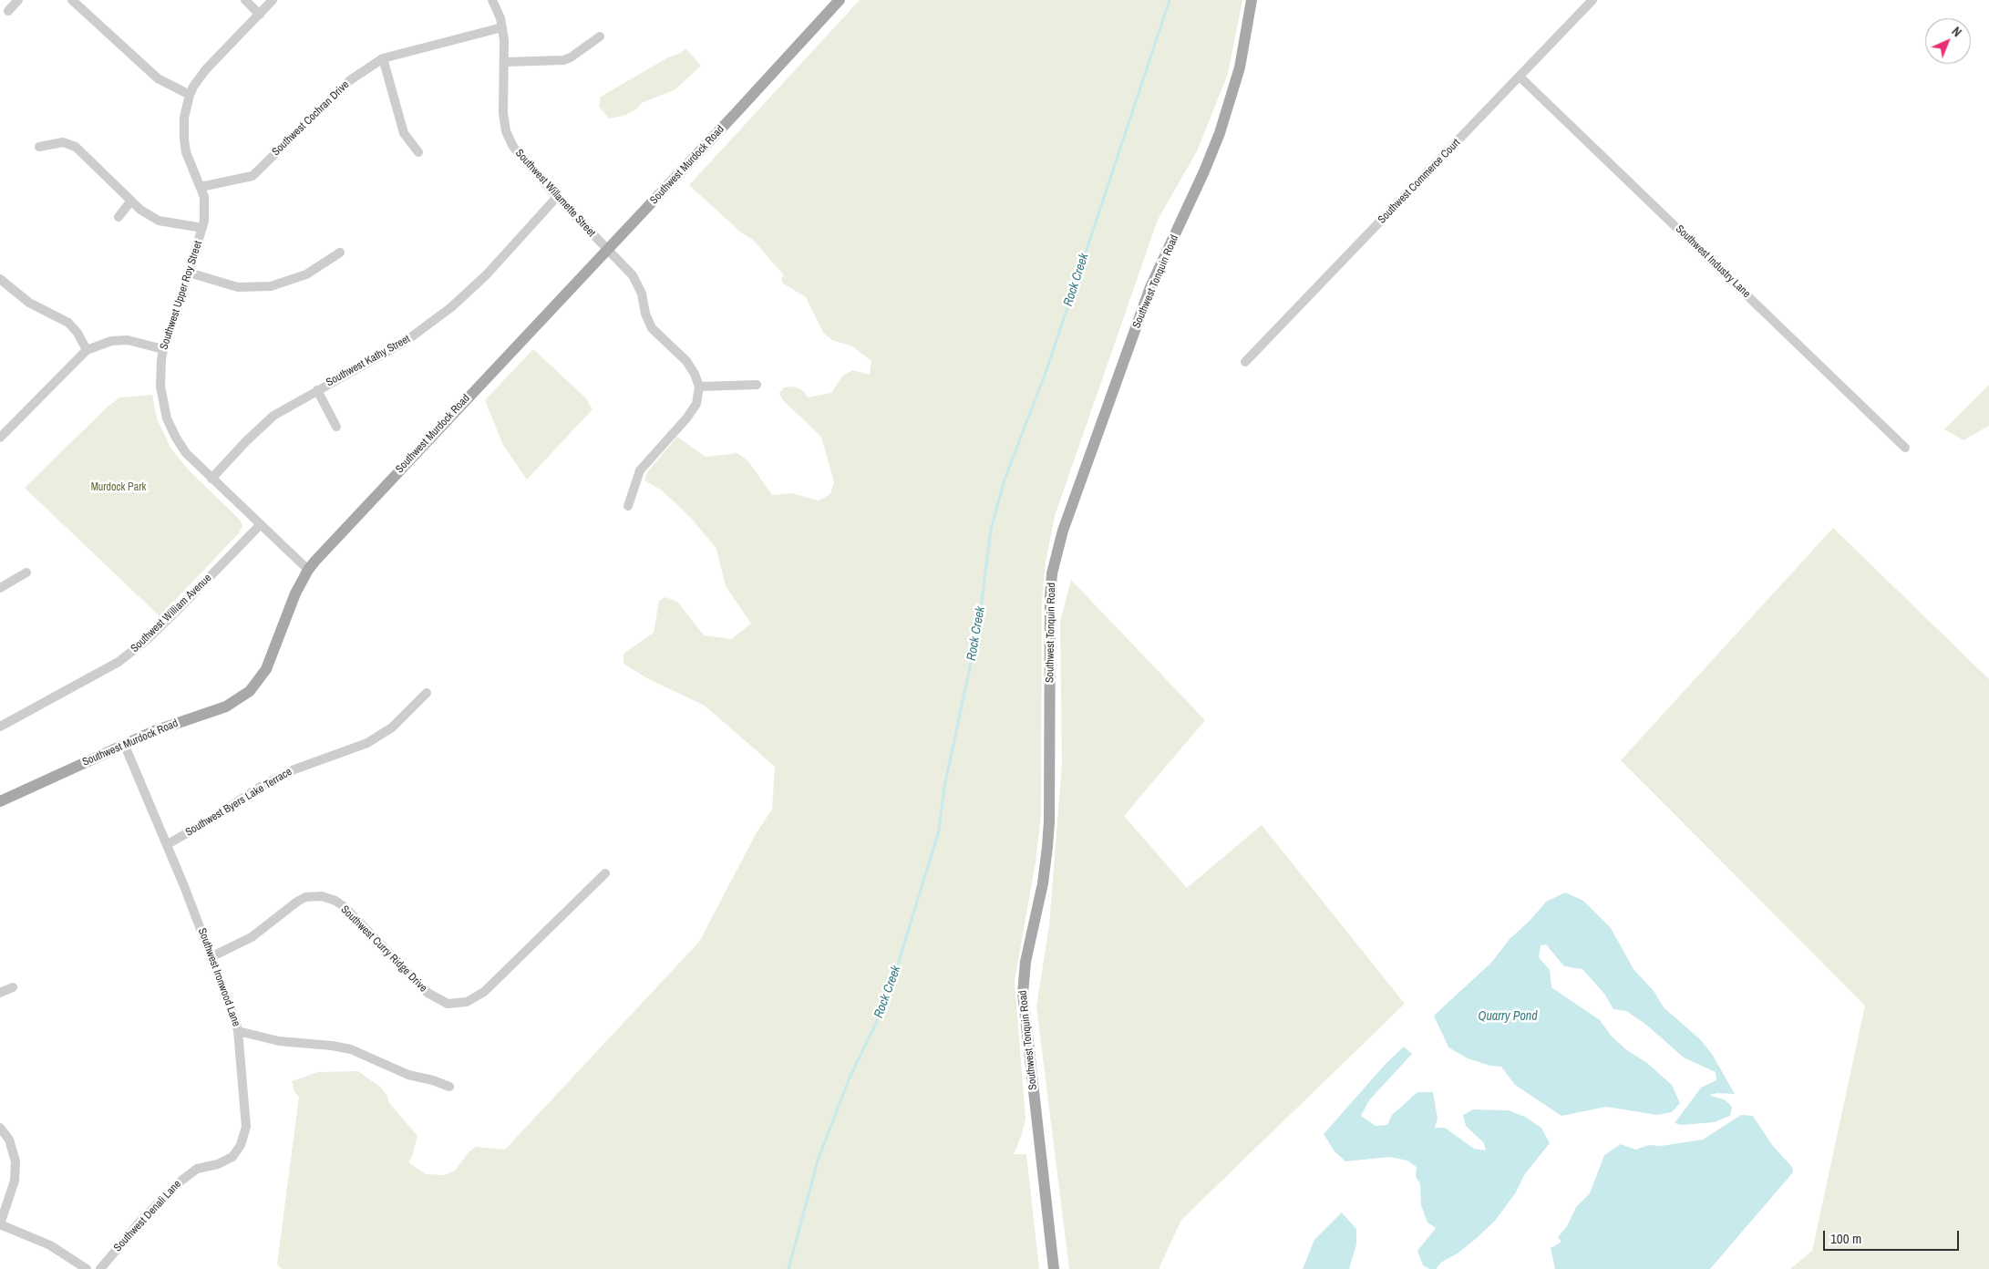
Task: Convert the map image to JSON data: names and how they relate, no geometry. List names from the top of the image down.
{
  "streets": {
    "main road": ["Southwest Murdock Road", "Southwest Tonquin Road"],
    "street": [
      "Southwest Cochran Drive",
      "Southwest Commerce Court",
      "Southwest Willamette Street",
      "Southwest Industry Lane",
      "Southwest Upper Roy Street",
      "Southwest Kathy Street",
      "Southwest William Avenue",
      "Southwest Byers Lake Terrace",
      "Southwest Curry Ridge Drive",
      "Southwest Ironwood Lane",
      "Southwest Denali Lane"
    ]
  },
  "crossings": [
    ["Southwest Cochran Drive", "Southwest Willamette Street"],
    ["Southwest Cochran Drive", "Southwest Upper Roy Street"],
    ["Southwest Murdock Road", "Southwest Willamette Street"],
    ["Southwest Murdock Road", "Southwest Upper Roy Street"],
    ["Southwest Murdock Road", "Southwest Ironwood Lane"],
    ["Southwest Commerce Court", "Southwest Industry Lane"],
    ["Southwest Willamette Street", "Southwest Kathy Street"],
    ["Southwest Upper Roy Street", "Southwest Kathy Street"],
    ["Southwest Upper Roy Street", "Southwest William Avenue"],
    ["Southwest Byers Lake Terrace", "Southwest Ironwood Lane"],
    ["Southwest Curry Ridge Drive", "Southwest Ironwood Lane"],
    ["Southwest Ironwood Lane", "Southwest Denali Lane"]
  ],
  "water": ["Rock Creek", "Quarry Pond"],
  "parks": ["Murdock Park"],
  "scale_bar": "100 m",
  "north": "top right"
}
